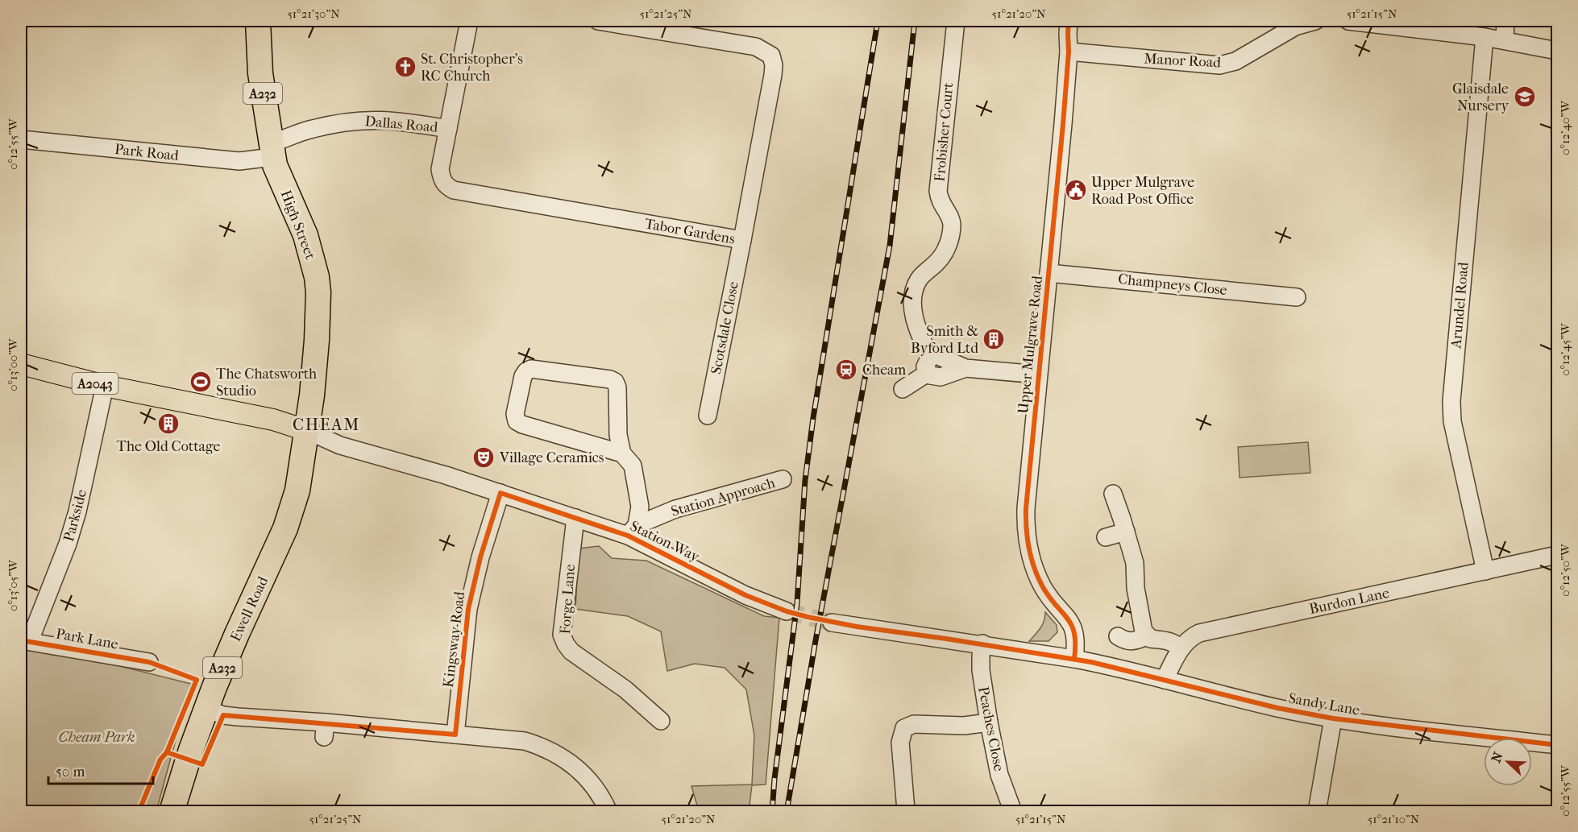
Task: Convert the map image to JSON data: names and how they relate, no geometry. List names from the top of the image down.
{
  "streets": {
    "highway": ["A232", "High Street", "Ewell Road"],
    "main road": ["A2043"],
    "street": [
      "Manor Road",
      "Dallas Road",
      "Frobisher Court",
      "Park Road",
      "Tabor Gardens",
      "Champneys Close",
      "Arundel Road",
      "Scotsdale Close",
      "Upper Mulgrave Road",
      "Station Approach",
      "Parkside",
      "Station Way",
      "Forge Lane",
      "Burdon Lane",
      "Park Lane",
      "Kingsway Road",
      "Sandy Lane",
      "Peaches Close"
    ]
  },
  "crossings": [
    ["Manor Road", "Upper Mulgrave Road"],
    ["Dallas Road", "Park Road"],
    ["Dallas Road", "High Street"],
    ["Dallas Road", "Tabor Gardens"],
    ["Park Road", "High Street"],
    ["High Street", "A2043"],
    ["High Street", "Station Way"],
    ["High Street", "Ewell Road"],
    ["Tabor Gardens", "Scotsdale Close"],
    ["Champneys Close", "Upper Mulgrave Road"],
    ["Arundel Road", "Burdon Lane"],
    ["Upper Mulgrave Road", "Sandy Lane"],
    ["A2043", "Parkside"],
    ["A2043", "Station Way"],
    ["A2043", "Ewell Road"],
    ["Station Approach", "Station Way"],
    ["Parkside", "Park Lane"],
    ["Station Way", "Forge Lane"],
    ["Station Way", "Ewell Road"],
    ["Station Way", "Kingsway Road"],
    ["Burdon Lane", "Sandy Lane"]
  ],
  "districts": ["CHEAM"],
  "parks": ["Cheam Park"],
  "places": {
    "church": ["St. Christopher's RC Church"],
    "school or university": ["Glaisdale Nursery"],
    "public building": ["Upper Mulgrave Road Post Office"],
    "building": ["Smith & Byford Ltd", "The Old Cottage"],
    "station": ["Cheam"],
    "sports": ["The Chatsworth Studio"],
    "theatre": ["Village Ceramics"]
  },
  "scale_bar": "50 m",
  "north": "top left",
  "coordinates": [
    "51°21'30\"N",
    "51°21'25\"N",
    "51°21'20\"N",
    "51°21'15\"N",
    "0°12'40\"W",
    "0°12'55\"W",
    "0°12'45\"W",
    "0°13'00\"W",
    "0°12'50\"W",
    "0°13'05\"W",
    "51°21'10\"N"
  ]
}
